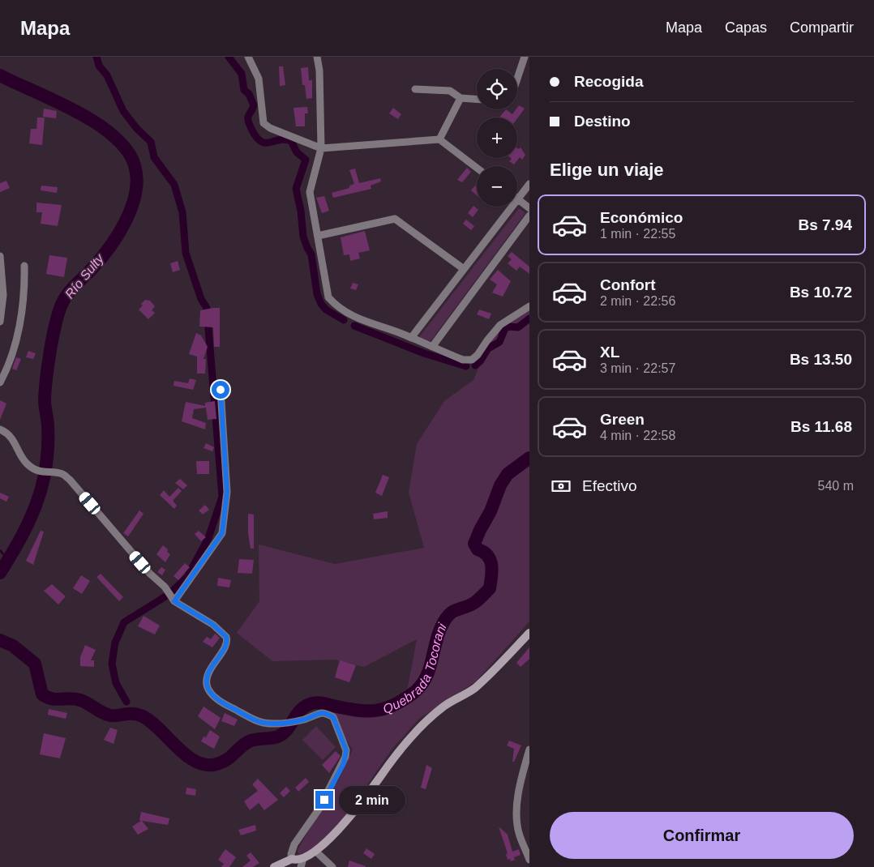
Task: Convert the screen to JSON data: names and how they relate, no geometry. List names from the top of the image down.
{
  "water": ["Río Sulty", "Quebrada Tocorani"],
  "page": {
    "header": "Mapa",
    "nav": ["Mapa", "Capas", "Compartir"],
    "banner": ["Recogida", "Destino"],
    "map_buttons": ["+", "−"],
    "heading": "Elige un viaje",
    "list": [
      {
        "name": "Económico",
        "note": "1 min · 22:55",
        "value": "Bs 7.94"
      },
      {
        "name": "Confort",
        "note": "2 min · 22:56",
        "value": "Bs 10.72"
      },
      {
        "name": "XL",
        "note": "3 min · 22:57",
        "value": "Bs 13.50"
      },
      {
        "name": "Green",
        "note": "4 min · 22:58",
        "value": "Bs 11.68"
      }
    ],
    "pay": ["Efectivo", "540 m"],
    "bubble": "2 min",
    "buttons": "Confirmar"
  }
}
